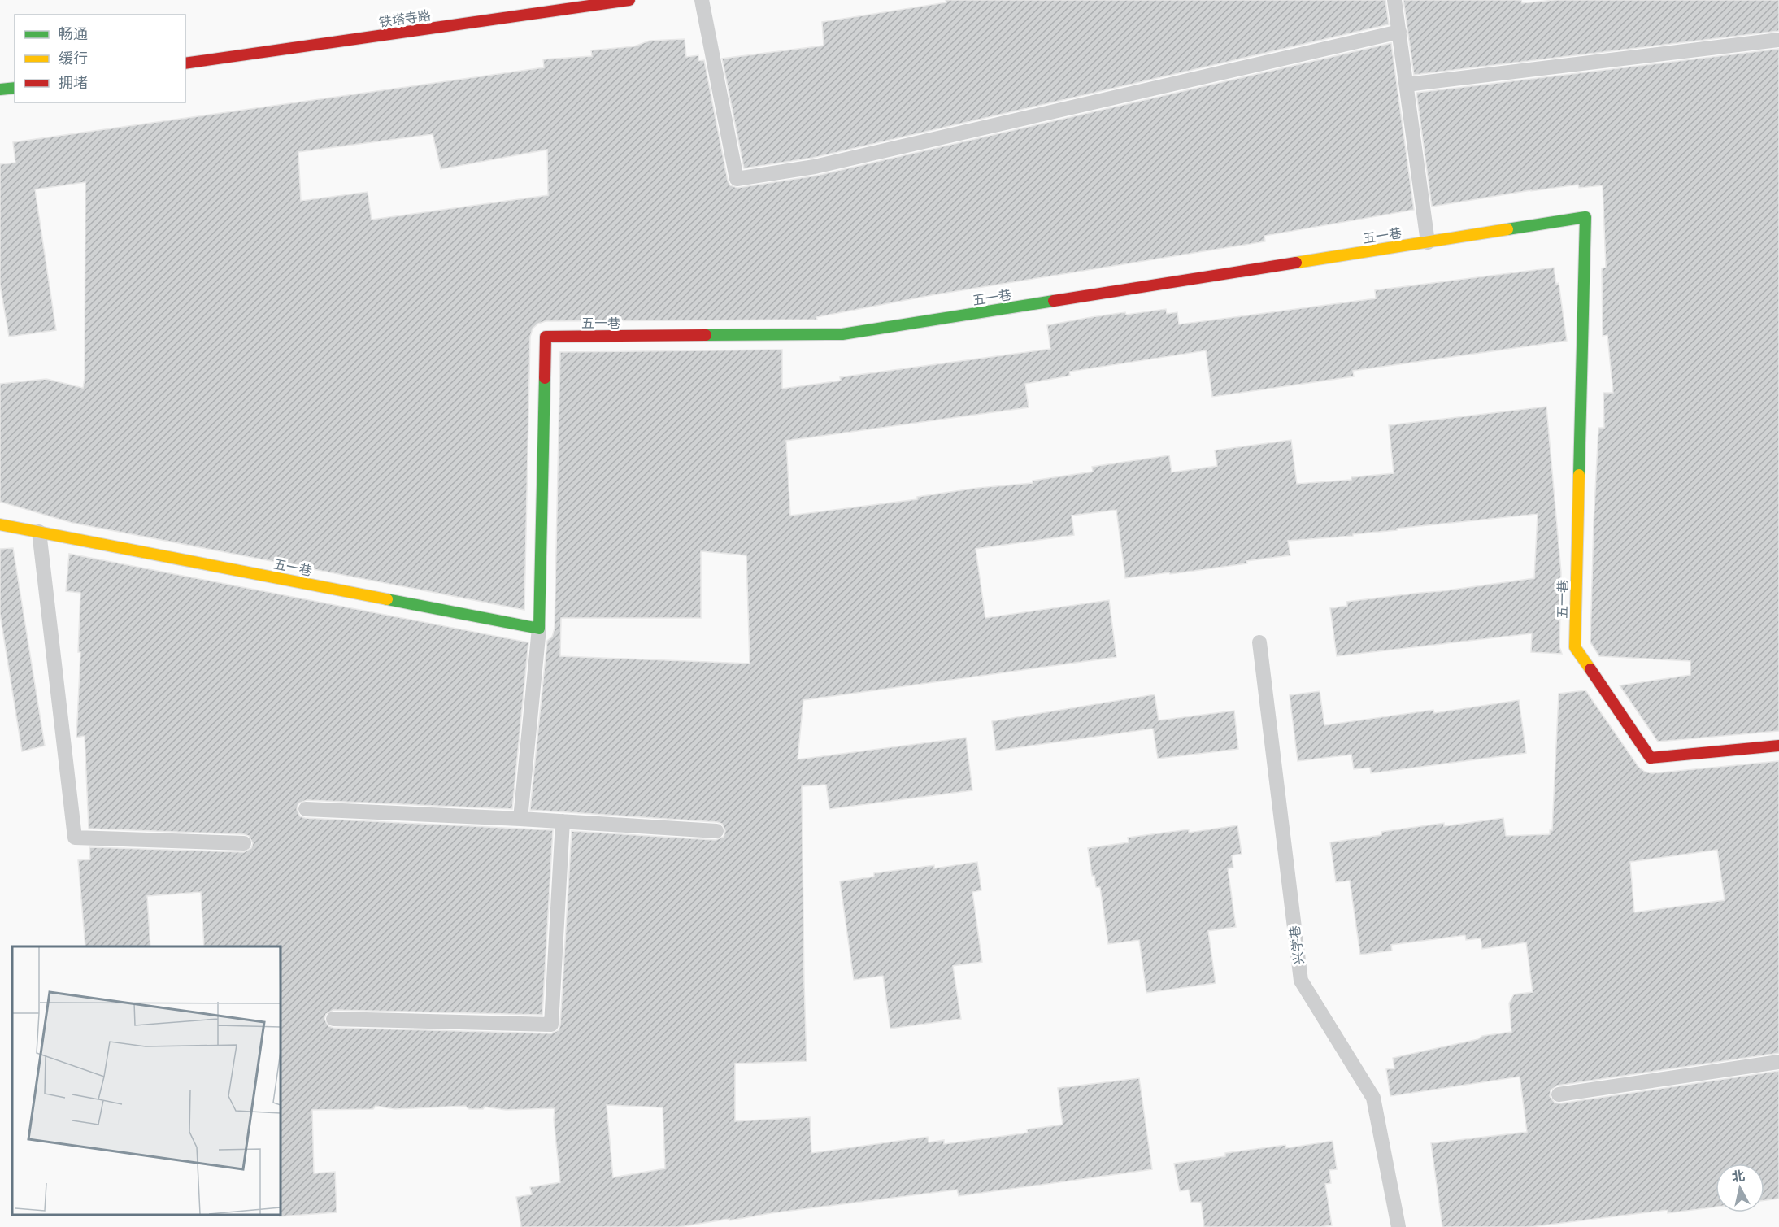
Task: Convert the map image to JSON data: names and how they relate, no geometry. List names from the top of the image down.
{
  "streets": {
    "street": ["铁塔寺路", "五一巷"],
    "lane": ["兴学巷"]
  },
  "legend": ["畅通", "缓行", "拥堵"],
  "north": "top"
}
